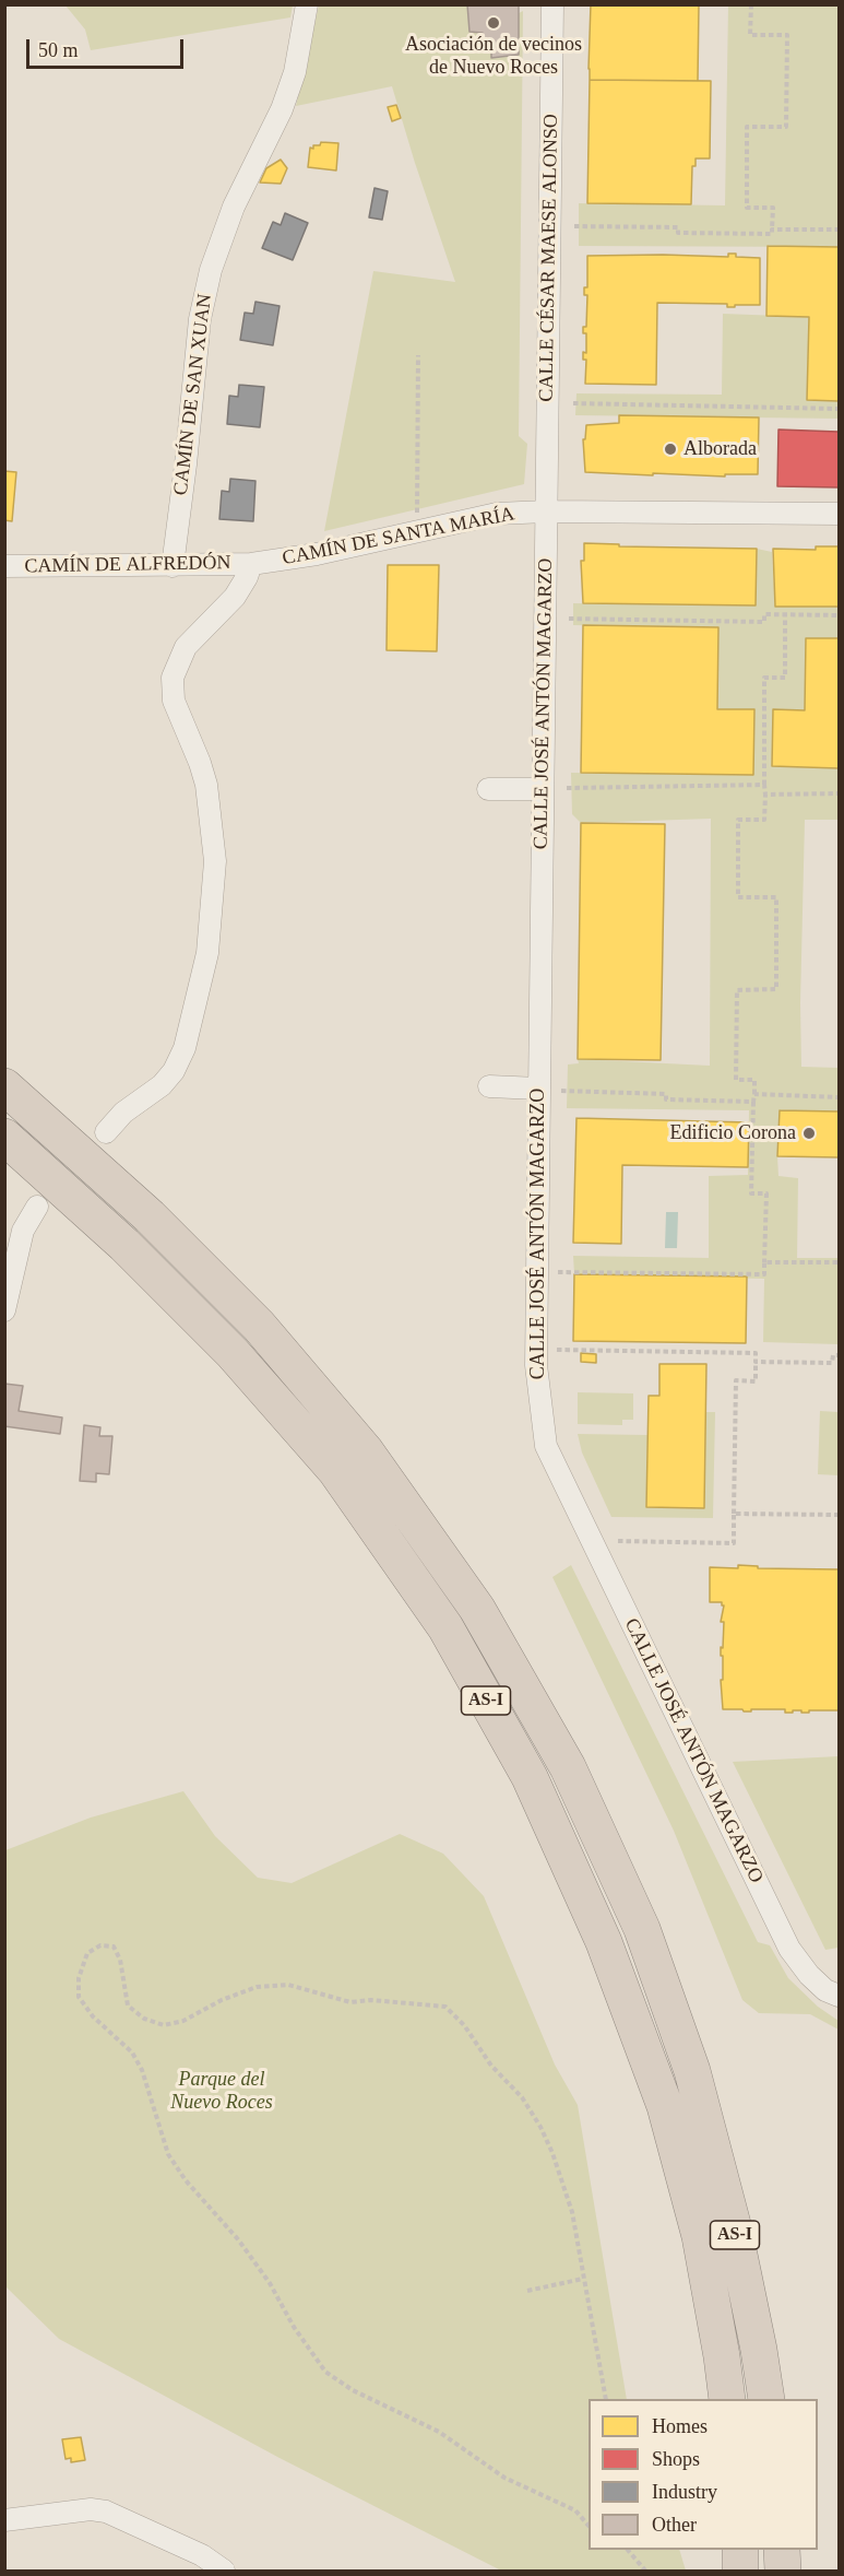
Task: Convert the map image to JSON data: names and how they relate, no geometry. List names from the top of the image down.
{
  "streets": {
    "highway": ["AS-I"],
    "street": [
      "CALLE CÉSAR MAESE ALONSO",
      "CAMÍN DE SAN XUAN",
      "CAMÍN DE SANTA MARÍA",
      "CAMÍN DE ALFREDÓN",
      "CALLE JOSÉ ANTÓN MAGARZO"
    ]
  },
  "crossings": [
    ["CALLE CÉSAR MAESE ALONSO", "CAMÍN DE SANTA MARÍA"],
    ["CALLE CÉSAR MAESE ALONSO", "CALLE JOSÉ ANTÓN MAGARZO"],
    ["CAMÍN DE SAN XUAN", "CAMÍN DE ALFREDÓN"],
    ["CAMÍN DE SANTA MARÍA", "CAMÍN DE ALFREDÓN"],
    ["CAMÍN DE SANTA MARÍA", "CALLE JOSÉ ANTÓN MAGARZO"]
  ],
  "parks": ["Parque del Nuevo Roces"],
  "places": ["Asociación de vecinos de Nuevo Roces", "Alborada", "Edificio Corona"],
  "legend": [
    "Homes",
    "Shops",
    "Industry",
    "Other"
  ],
  "scale_bar": "50 m"
}
